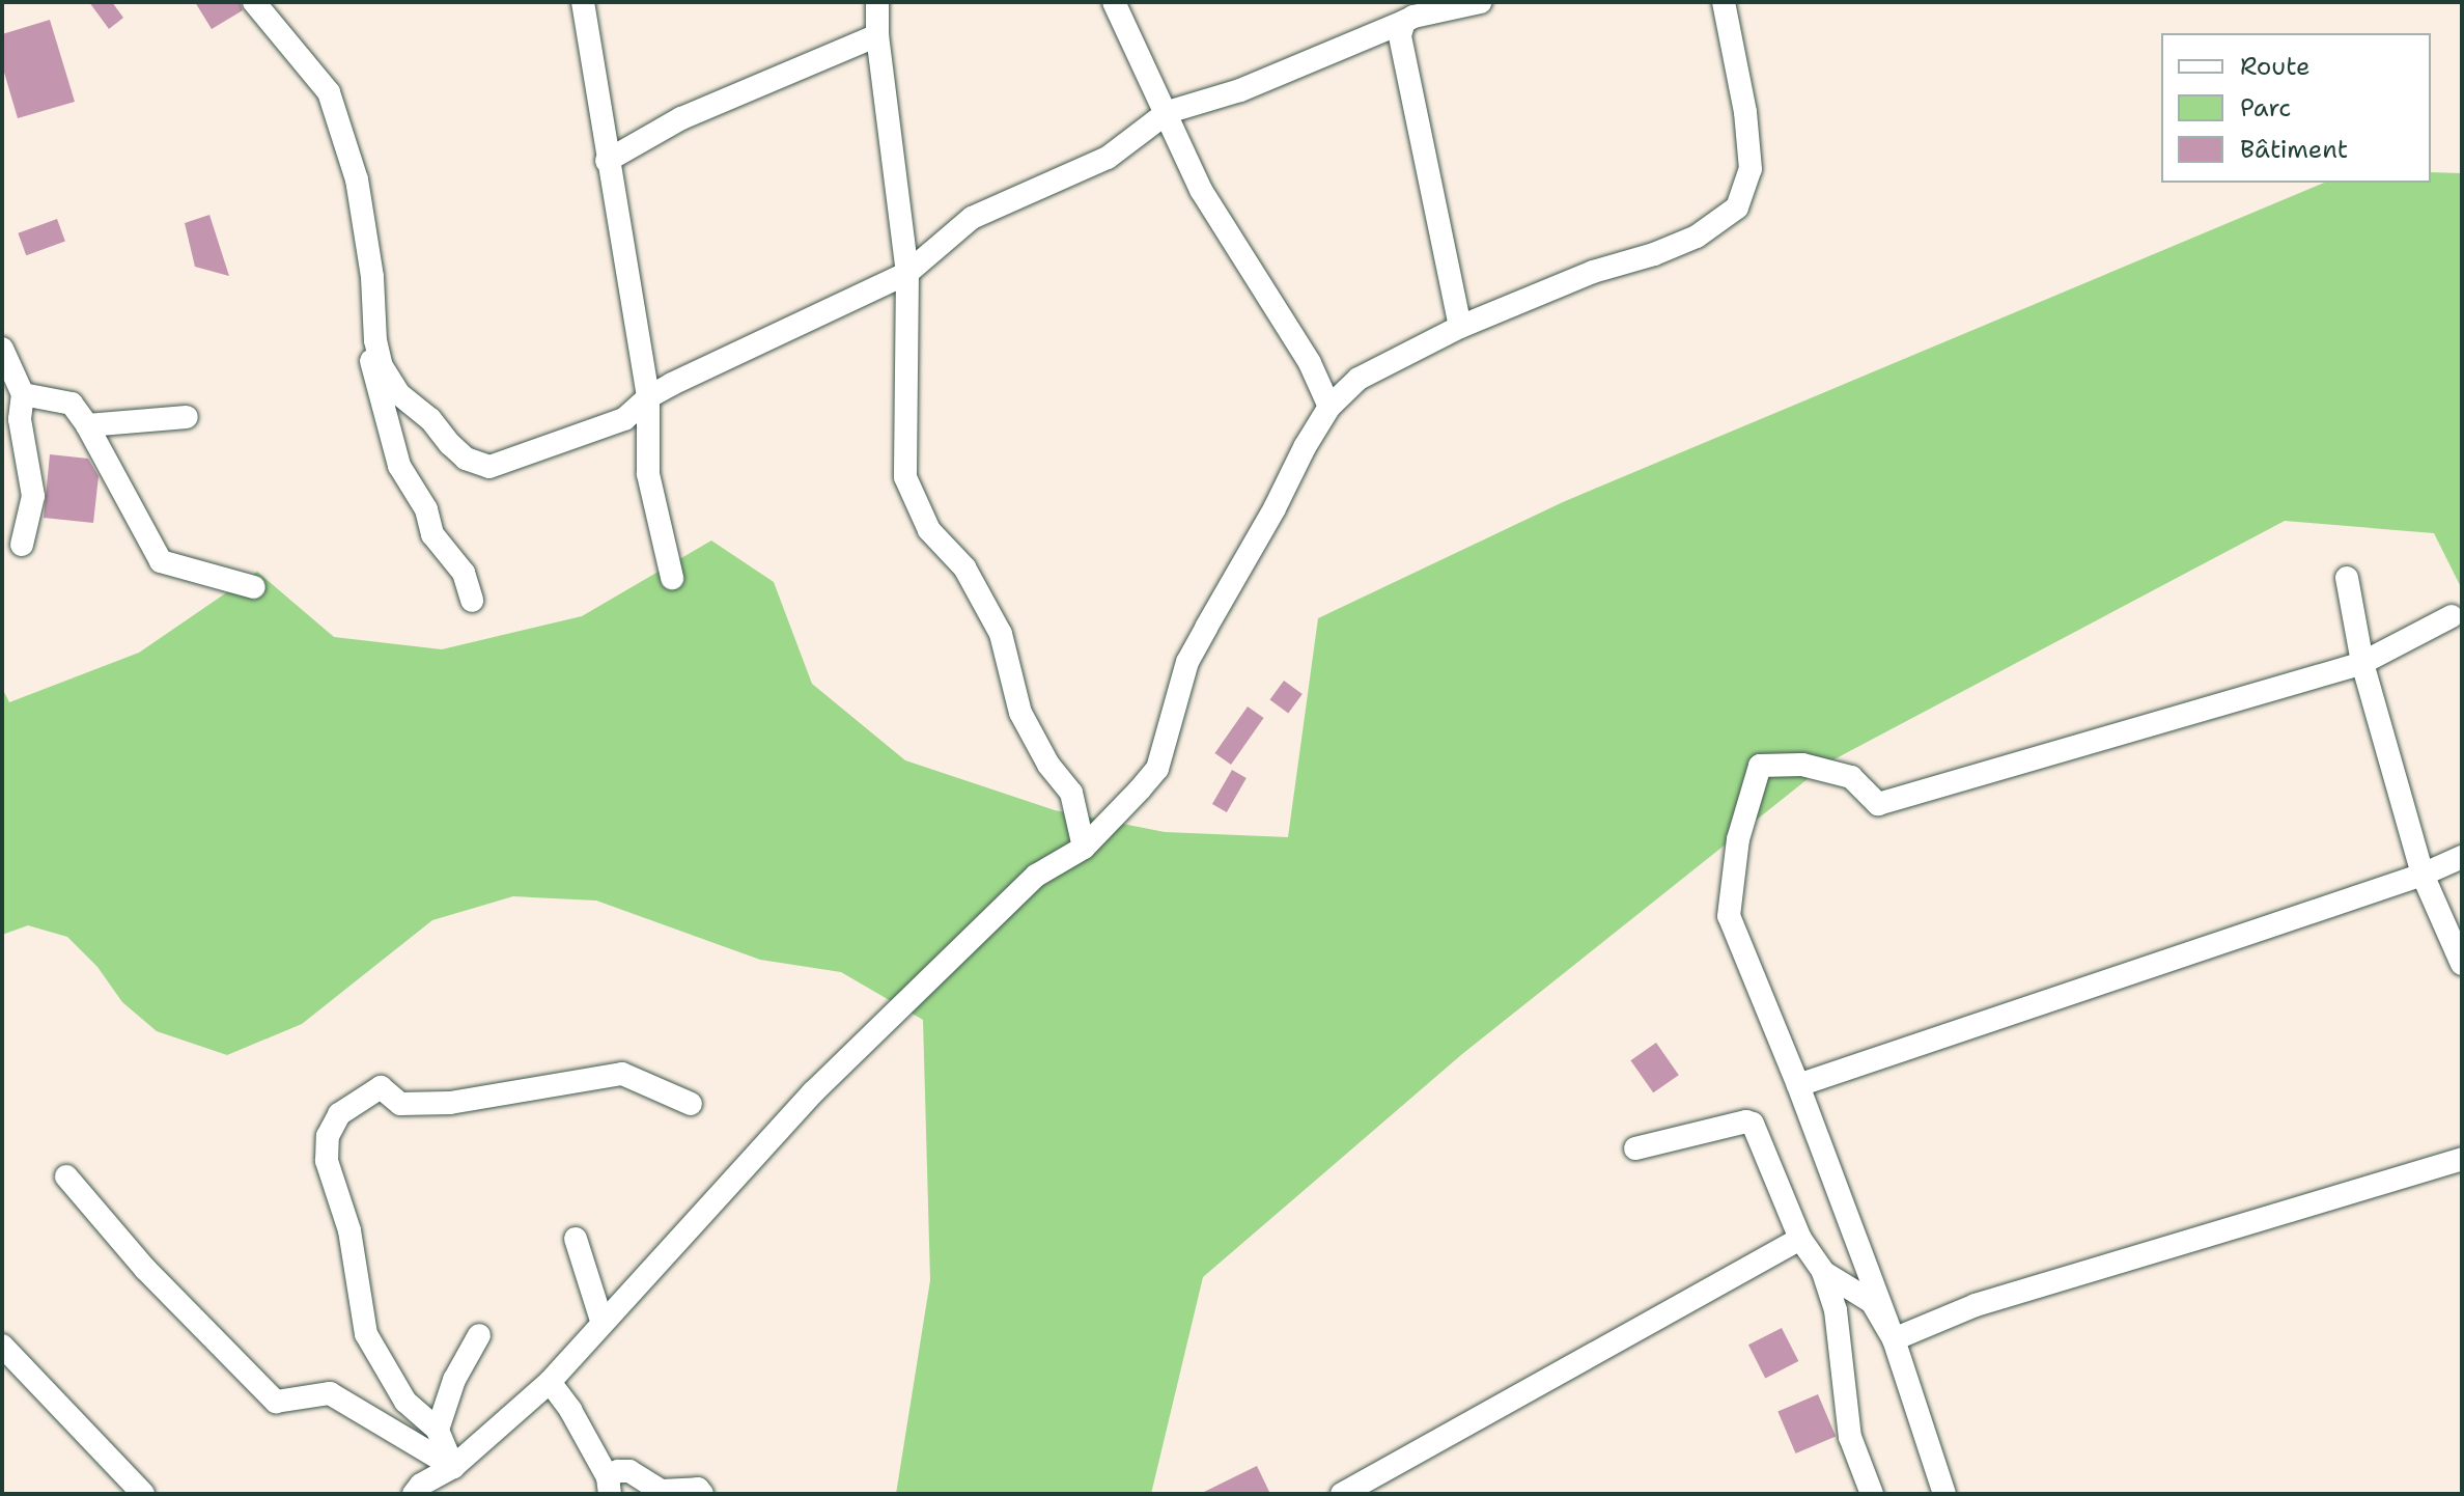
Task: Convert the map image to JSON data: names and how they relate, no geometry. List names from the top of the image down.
{
  "legend": ["Route", "Parc", "Bâtiment"]
}
